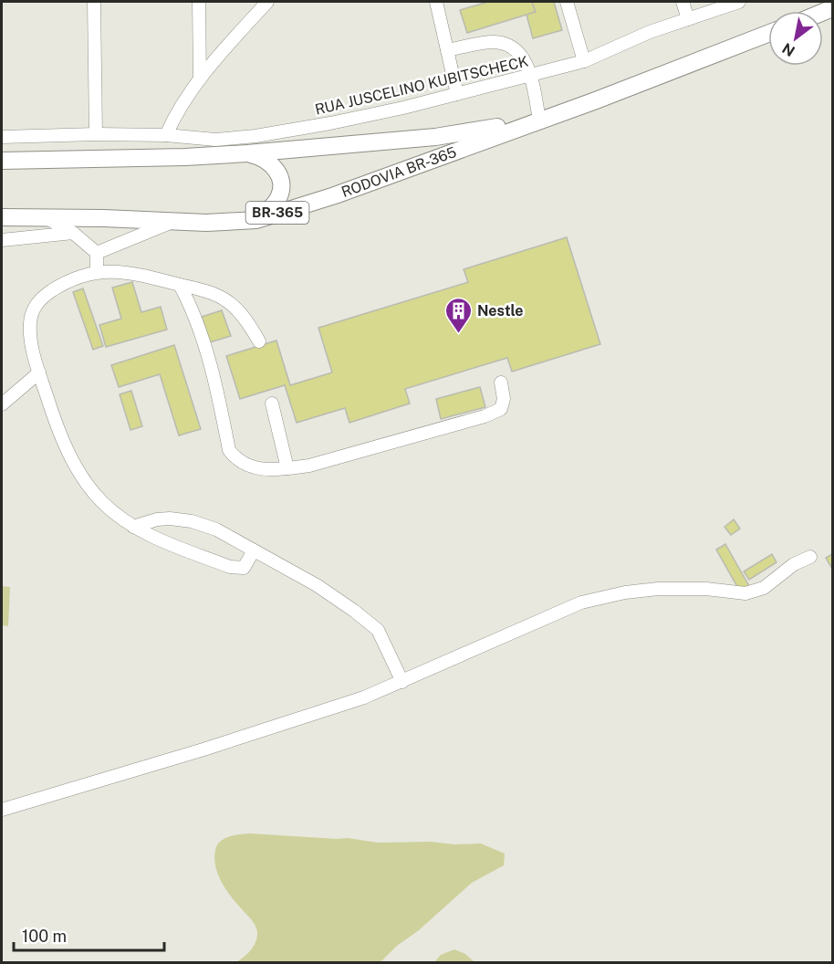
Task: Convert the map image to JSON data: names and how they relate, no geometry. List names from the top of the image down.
{
  "streets": {
    "main road": ["RODOVIA BR-365", "BR-365"],
    "street": ["RUA JUSCELINO KUBITSCHECK"]
  },
  "crossings": [
    ["RODOVIA BR-365", "BR-365"]
  ],
  "places": {
    "building": ["Nestle"]
  },
  "scale_bar": "100 m",
  "north": "bottom left"
}
